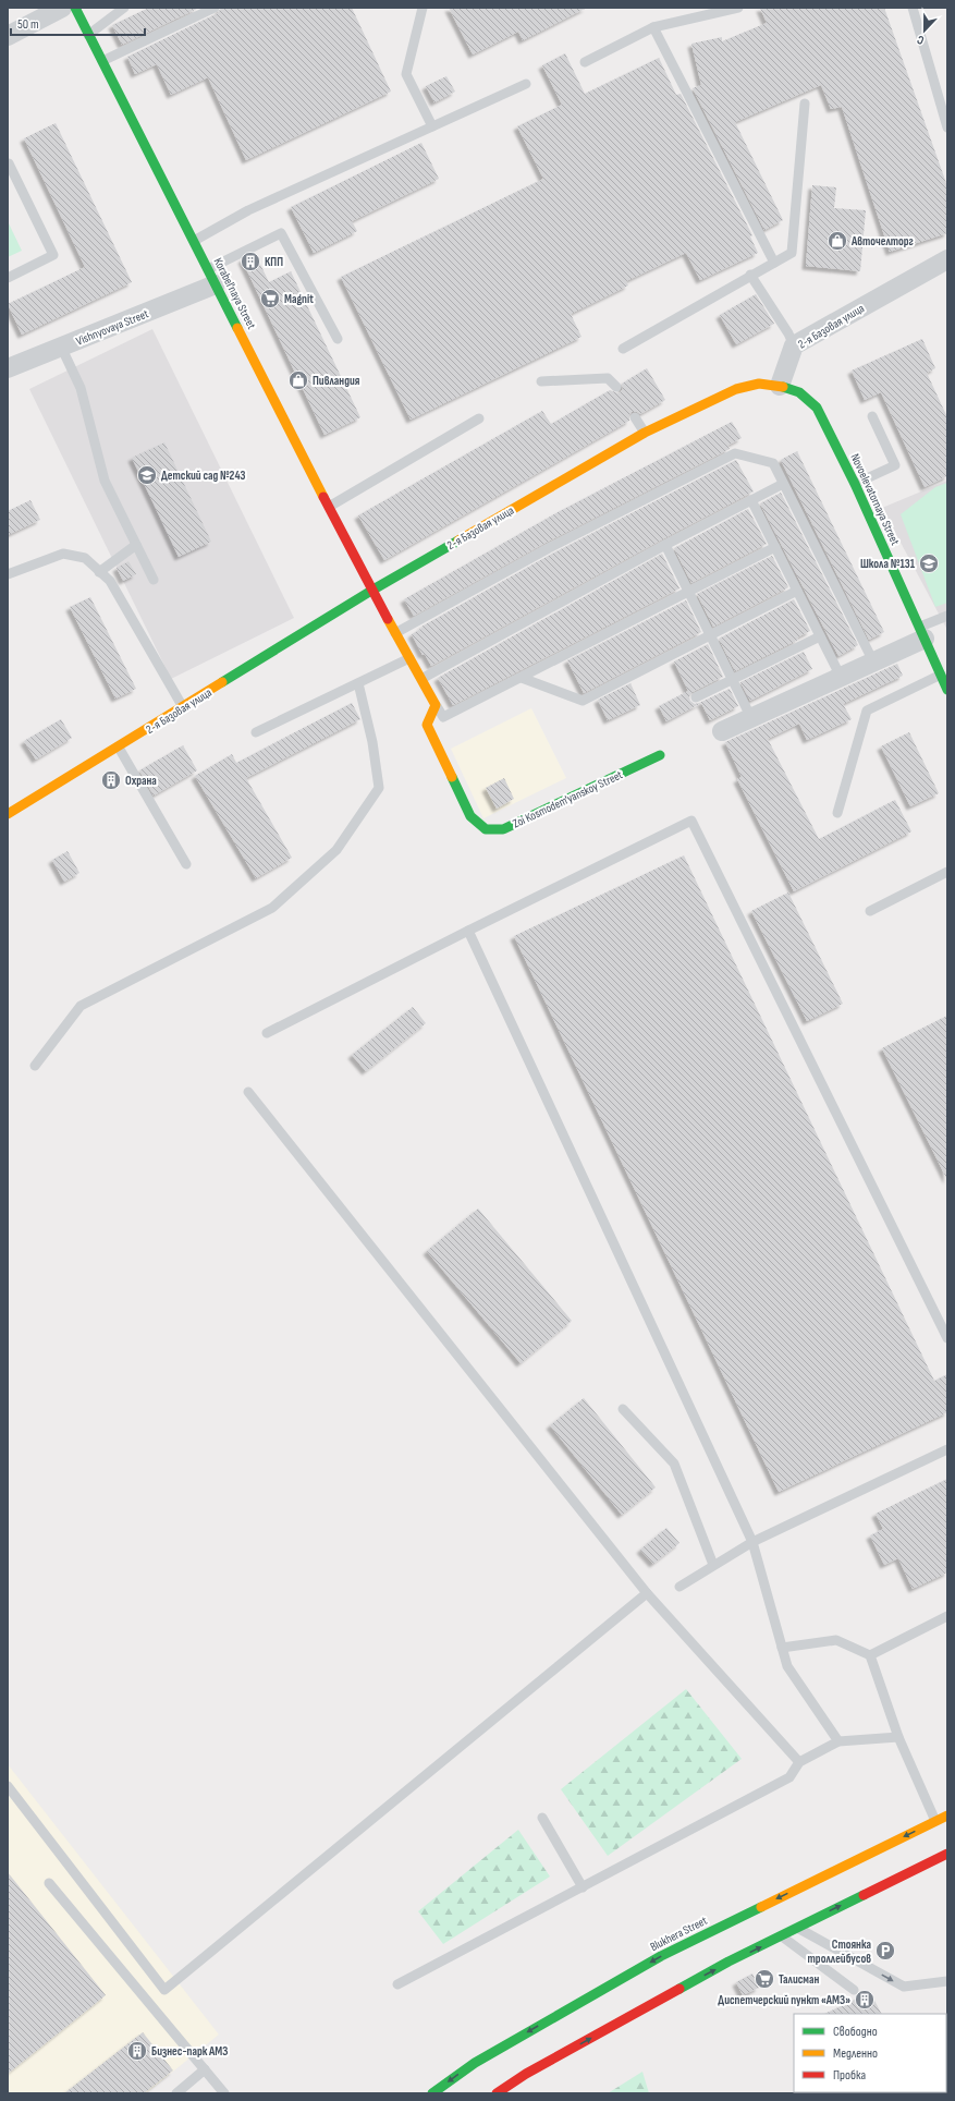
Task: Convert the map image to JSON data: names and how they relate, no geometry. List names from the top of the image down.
{
  "streets": {
    "street": [
      "Korabel'naya Street",
      "2-я Базовая улица",
      "Vishnyovaya Street",
      "Novoelevatornaya Street",
      "Zoi Kosmodem'yanskoy Street",
      "Blukhera Street"
    ]
  },
  "crossings": [
    ["Korabel'naya Street", "2-я Базовая улица"],
    ["Korabel'naya Street", "Vishnyovaya Street"],
    ["2-я Базовая улица", "Novoelevatornaya Street"]
  ],
  "places": {
    "shop": ["Авточелторг", "Пивландия"],
    "building": [
      "КПП",
      "Охрана",
      "Диспетчерский пункт «АМЗ»",
      "Бизнес-парк АМЗ"
    ],
    "supermarket": ["Magnit", "Талисман"],
    "school or university": ["Детский сад №243", "Школа №131"],
    "parking": ["Стоянка троллейбусов"]
  },
  "legend": ["Свободно", "Медленно", "Пробка"],
  "scale_bar": "50 m",
  "north": "bottom"
}
